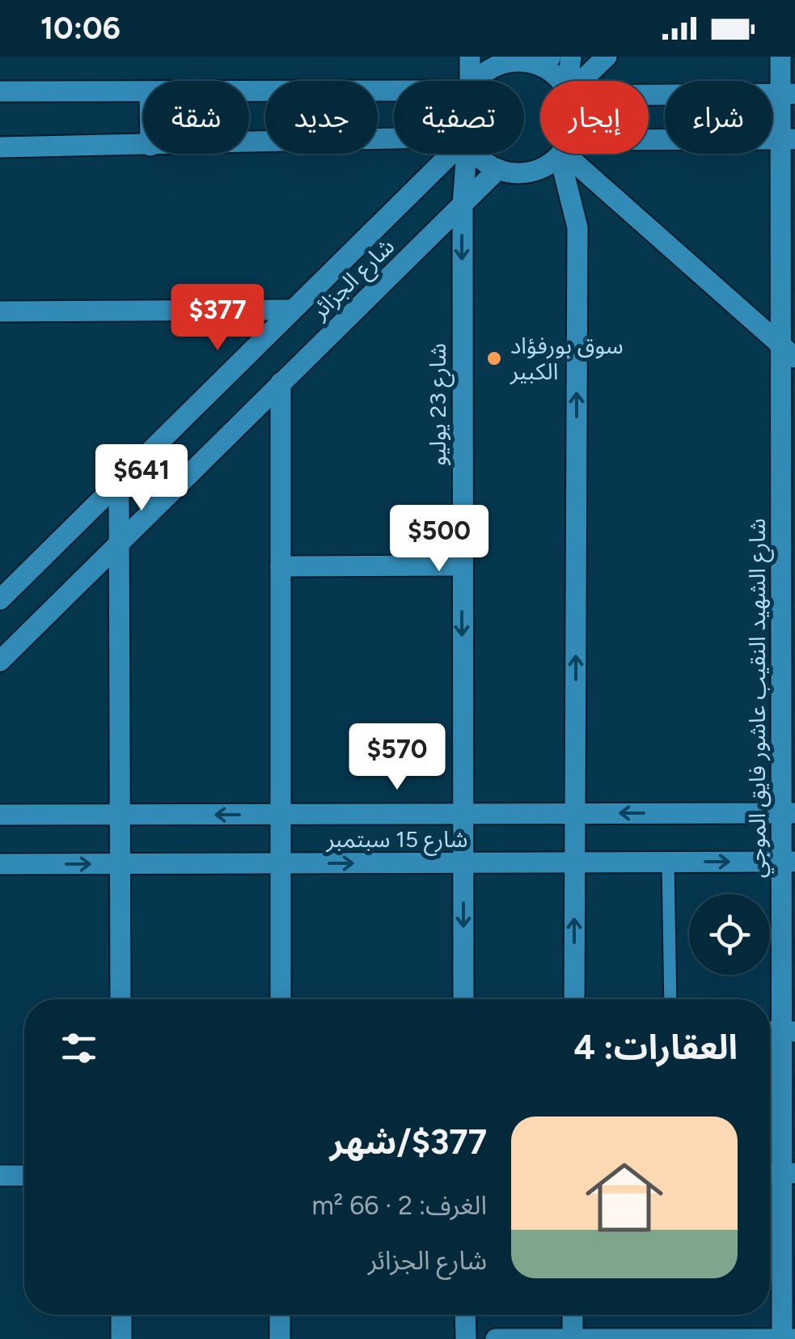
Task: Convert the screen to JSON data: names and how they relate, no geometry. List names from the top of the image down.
{
  "streets": {
    "street": [
      "شارع الجزائر",
      "شارع 23 يوليو",
      "شارع الشهيد النقيب عاشور فايق الموجي",
      "شارع 15 سبتمبر"
    ]
  },
  "crossings": [
    ["شارع الجزائر", "شارع 23 يوليو"],
    ["شارع 23 يوليو", "شارع 15 سبتمبر"],
    ["شارع الشهيد النقيب عاشور فايق الموجي", "شارع 15 سبتمبر"]
  ],
  "places": ["سوق بورفؤاد الكبير"],
  "page": {
    "status": "10:06",
    "chip": [
      "شراء",
      "إيجار",
      "تصفية",
      "جديد",
      "شقة"
    ],
    "price": [
      "$377",
      "$641",
      "$500",
      "$570"
    ],
    "heading": "العقارات: 4",
    "list": [
      {
        "name": "$377/شهر",
        "note": "الغرف: 2 · 66 m² · شارع الجزائر"
      }
    ]
  }
}
